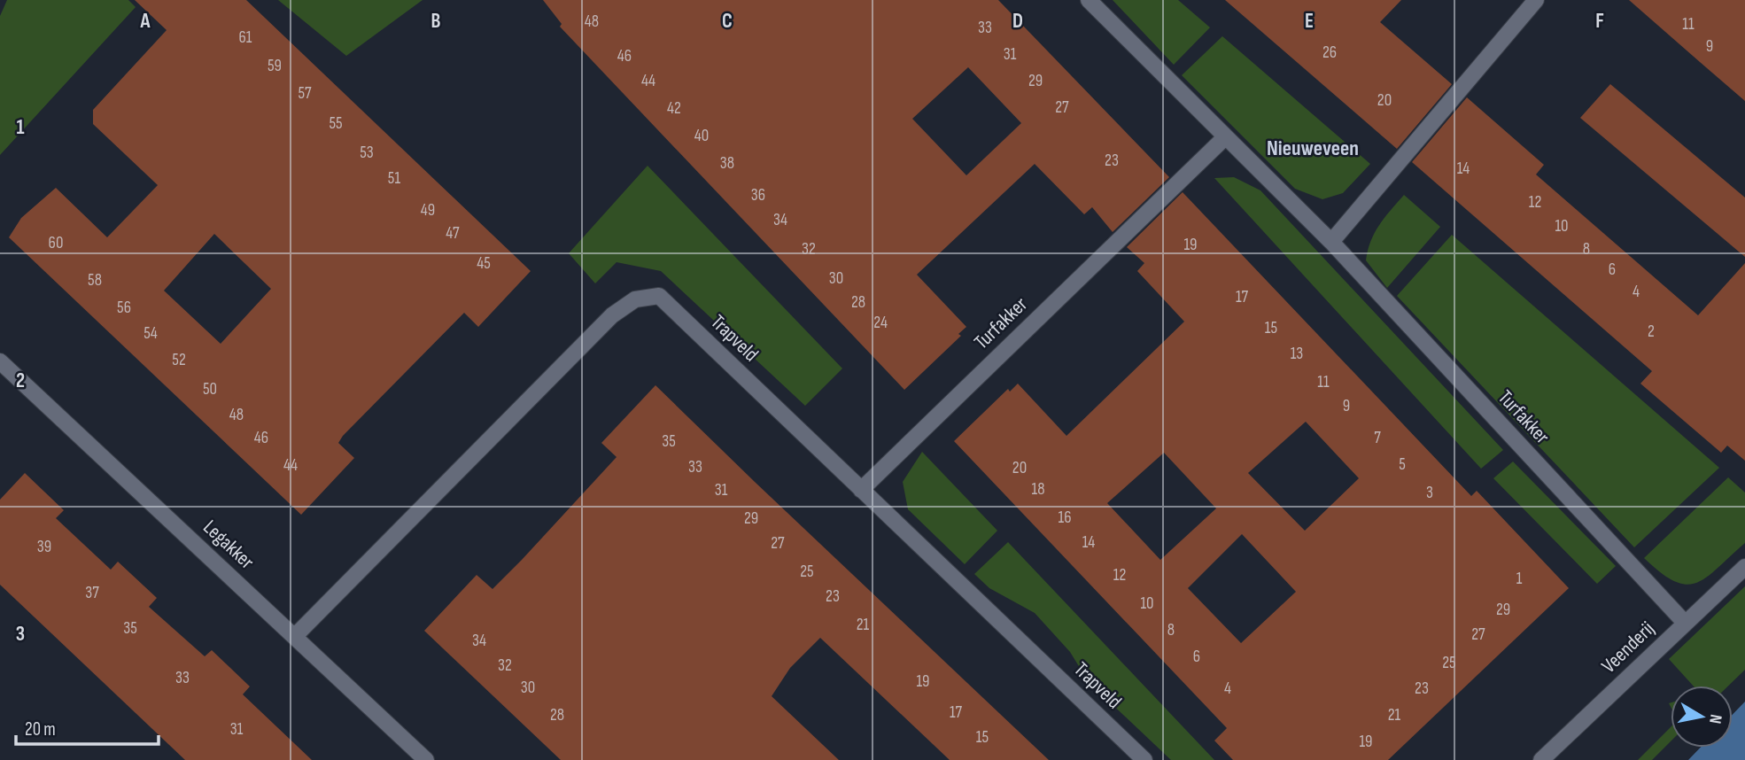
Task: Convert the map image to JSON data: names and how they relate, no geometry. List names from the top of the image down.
{
  "streets": {
    "street": [
      "Turfakker",
      "Trapveld",
      "Legakker",
      "Veenderij"
    ]
  },
  "crossings": [
    ["Turfakker", "Trapveld"],
    ["Turfakker", "Veenderij"],
    ["Trapveld", "Legakker"]
  ],
  "districts": ["Nieuweveen"],
  "house_numbers": [
    "48",
    "11",
    "33",
    "61",
    "9",
    "26",
    "31",
    "46",
    "59",
    "44",
    "29",
    "57",
    "20",
    "27",
    "42",
    "55",
    "40",
    "53",
    "23",
    "38",
    "14",
    "51",
    "36",
    "12",
    "49",
    "34",
    "10",
    "47",
    "60",
    "19",
    "32",
    "8",
    "45",
    "6",
    "30",
    "58",
    "4",
    "17",
    "28",
    "56",
    "24",
    "15",
    "2",
    "54",
    "13",
    "52",
    "11",
    "50",
    "9",
    "48",
    "46",
    "7",
    "35",
    "5",
    "44",
    "33",
    "20",
    "18",
    "31",
    "3",
    "16",
    "29",
    "14",
    "27",
    "39",
    "25",
    "12",
    "1",
    "37",
    "23",
    "10",
    "29",
    "21",
    "35",
    "8",
    "27",
    "34",
    "6",
    "25",
    "32",
    "33",
    "19",
    "30",
    "4",
    "23",
    "17",
    "28",
    "21",
    "31",
    "15",
    "19"
  ],
  "scale_bar": "20 m",
  "north": "right",
  "grid": {
    "columns": [
      "A",
      "B",
      "C",
      "D",
      "E",
      "F"
    ],
    "rows": ["1", "2", "3"]
  }
}
